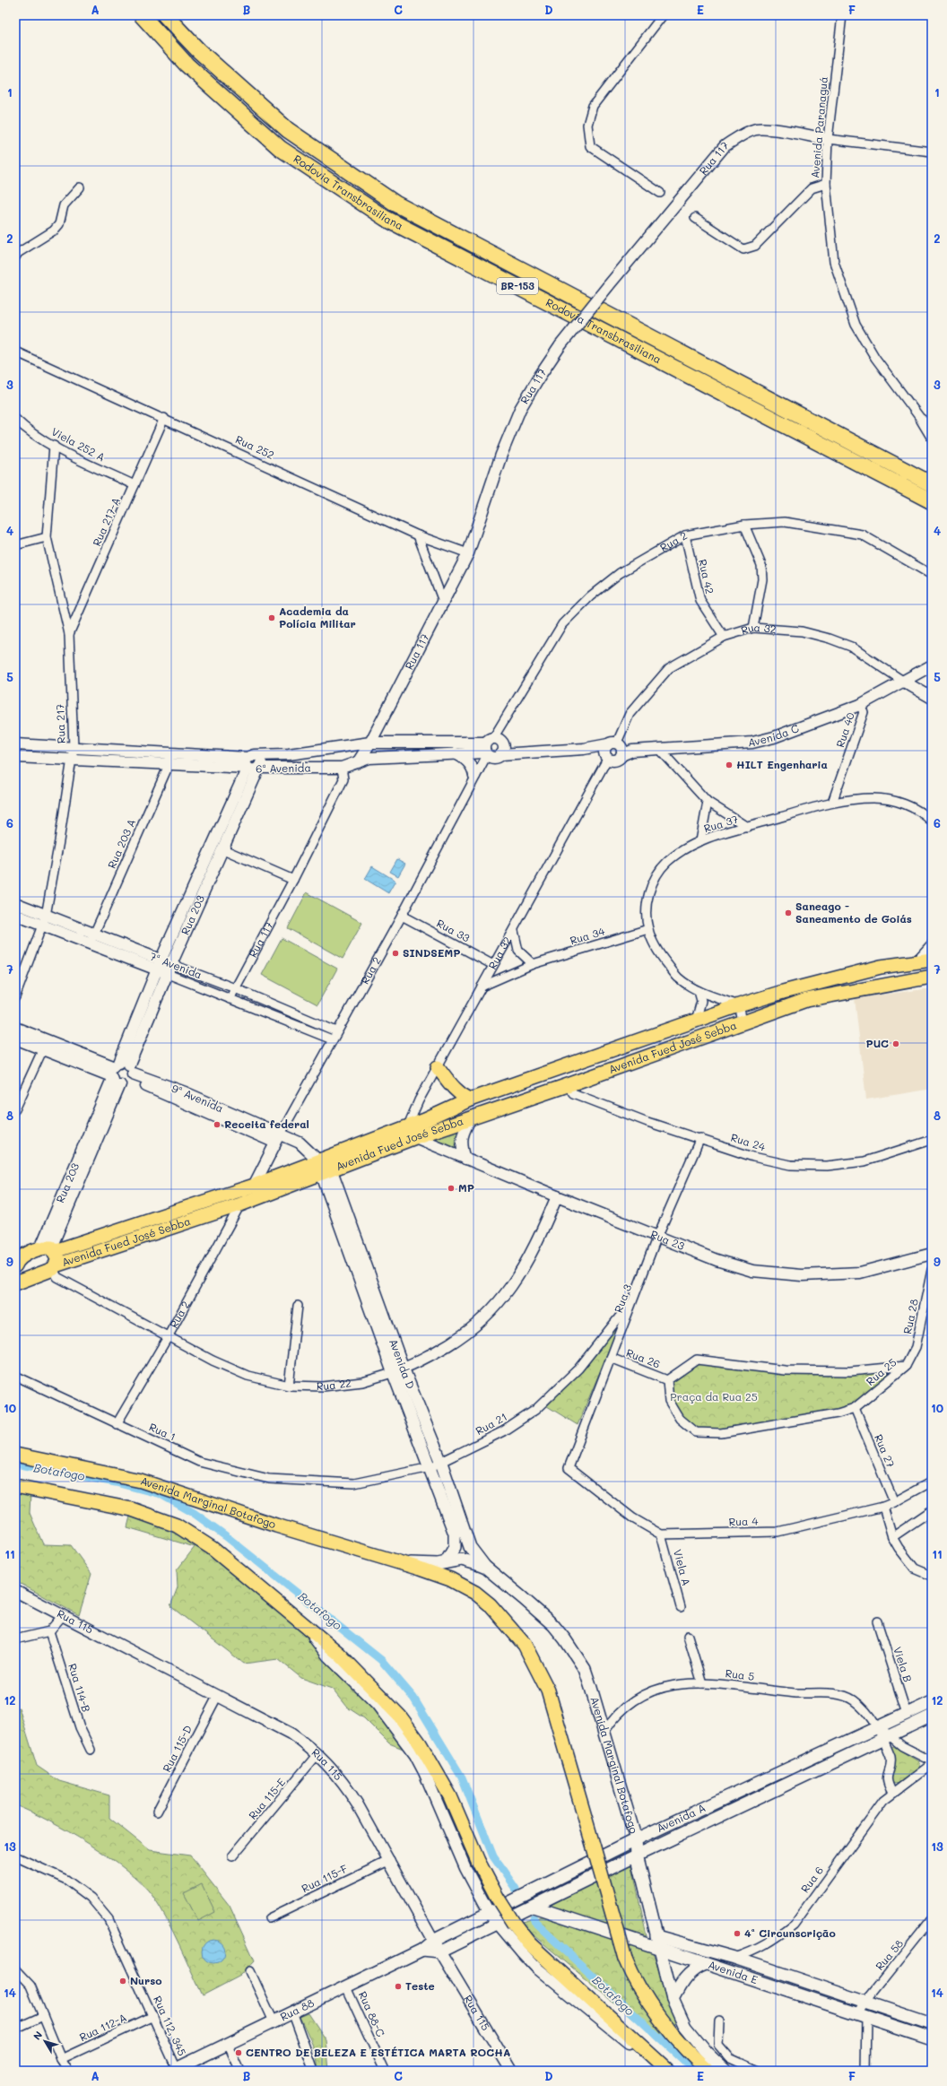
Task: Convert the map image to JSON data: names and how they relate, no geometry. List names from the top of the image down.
{
  "streets": {
    "highway": ["Rodovia Transbrasiliana", "BR-153"],
    "main road": [
      "Avenida Fued José Sebba",
      "Avenida D",
      "Avenida Marginal Botafogo",
      "Avenida A",
      "Avenida E",
      "Rua 88"
    ],
    "street": [
      "Avenida Paranaguá",
      "Rua 117",
      "Viela 252 A",
      "Rua 252",
      "Rua 217-A",
      "Rua 2",
      "Rua 42",
      "Rua 32",
      "Rua 217",
      "Rua 40",
      "Avenida C",
      "6ª Avenida",
      "Rua 37",
      "Rua 203 A",
      "Rua 203",
      "Rua 33",
      "Rua 34",
      "7ª Avenida",
      "9ª Avenida",
      "Rua 24",
      "Rua 23",
      "Rua 3",
      "Rua 28",
      "Rua 26",
      "Rua 25",
      "Rua 22",
      "Rua 21",
      "Rua 1",
      "Rua 27",
      "Rua 4",
      "Viela A",
      "Rua 115",
      "Viela B",
      "Rua 5",
      "Rua 114-B",
      "Rua 115-D",
      "Rua 115-E",
      "Rua 115-F",
      "Rua 6",
      "Rua 58",
      "Rua 88-C",
      "Rua 112, 345",
      "Rua 112-A"
    ]
  },
  "crossings": [
    ["Avenida Paranaguá", "Rua 117"],
    ["Rua 117", "Rua 252"],
    ["Rua 117", "6ª Avenida"],
    ["Rua 117", "7ª Avenida"],
    ["Viela 252 A", "Rua 217-A"],
    ["Viela 252 A", "Rua 217"],
    ["Rua 252", "Rua 217-A"],
    ["Rua 217-A", "Rua 217"],
    ["Rua 2", "Rua 42"],
    ["Rua 2", "Avenida C"],
    ["Rua 2", "6ª Avenida"],
    ["Rua 2", "Rua 33"],
    ["Rua 2", "7ª Avenida"],
    ["Rua 2", "Avenida Fued José Sebba"],
    ["Rua 2", "9ª Avenida"],
    ["Rua 2", "Rua 22"],
    ["Rua 2", "Rua 1"],
    ["Rua 42", "Rua 32"],
    ["Rua 32", "Avenida C"],
    ["Rua 32", "Rua 33"],
    ["Rua 32", "Rua 34"],
    ["Rua 32", "Avenida Fued José Sebba"],
    ["Rua 32", "Rua 23"],
    ["Rua 217", "6ª Avenida"],
    ["Rua 217", "7ª Avenida"],
    ["Rua 40", "Avenida C"],
    ["Rua 40", "Rua 37"],
    ["Avenida C", "6ª Avenida"],
    ["6ª Avenida", "Rua 203 A"],
    ["6ª Avenida", "Rua 203"],
    ["Rua 37", "Rua 34"],
    ["Rua 37", "Avenida Fued José Sebba"],
    ["Rua 203 A", "7ª Avenida"],
    ["Rua 203", "7ª Avenida"],
    ["Rua 203", "Avenida Fued José Sebba"],
    ["Rua 203", "9ª Avenida"],
    ["Avenida Fued José Sebba", "9ª Avenida"],
    ["Avenida Fued José Sebba", "Rua 24"],
    ["Avenida Fued José Sebba", "Rua 23"],
    ["Avenida Fued José Sebba", "Avenida D"],
    ["Avenida Fued José Sebba", "Rua 22"],
    ["Rua 24", "Rua 3"],
    ["Rua 23", "Rua 3"],
    ["Rua 23", "Rua 22"],
    ["Rua 3", "Rua 26"],
    ["Rua 3", "Rua 21"],
    ["Rua 3", "Rua 4"],
    ["Rua 3", "Viela A"],
    ["Rua 28", "Rua 25"],
    ["Rua 26", "Rua 25"],
    ["Avenida D", "Rua 22"],
    ["Avenida D", "Rua 21"],
    ["Avenida D", "Avenida Marginal Botafogo"],
    ["Rua 25", "Rua 27"],
    ["Rua 21", "Rua 1"],
    ["Rua 27", "Rua 4"],
    ["Avenida Marginal Botafogo", "Rua 5"],
    ["Avenida Marginal Botafogo", "Avenida A"],
    ["Avenida Marginal Botafogo", "Avenida E"],
    ["Rua 4", "Viela A"],
    ["Rua 115", "Rua 115-D"],
    ["Rua 115", "Rua 115-E"],
    ["Rua 115", "Avenida A"],
    ["Rua 115", "Rua 115-F"],
    ["Rua 115", "Rua 88"],
    ["Viela B", "Avenida A"],
    ["Rua 5", "Avenida A"],
    ["Avenida A", "Avenida E"],
    ["Avenida A", "Rua 88"],
    ["Rua 6", "Avenida E"],
    ["Rua 58", "Avenida E"],
    ["Rua 88", "Rua 88-C"],
    ["Rua 88", "Rua 112, 345"],
    ["Rua 112, 345", "Rua 112-A"]
  ],
  "water": ["Botafogo"],
  "parks": ["Praça da Rua 25"],
  "places": [
    "Academia da Polícia Militar",
    "HILT Engenharia",
    "Saneago - Saneamento de Goiás",
    "SINDSEMP",
    "PUC",
    "Receita federal",
    "MP",
    "4ª Circunscrição",
    "Nurso",
    "Teste",
    "CENTRO DE BELEZA E ESTÉTICA MARTA ROCHA"
  ],
  "north": "top left",
  "grid": {
    "columns": [
      "A",
      "B",
      "C",
      "D",
      "E",
      "F"
    ],
    "rows": [
      "1",
      "2",
      "3",
      "4",
      "5",
      "6",
      "7",
      "8",
      "9",
      "10",
      "11",
      "12",
      "13",
      "14"
    ]
  }
}
